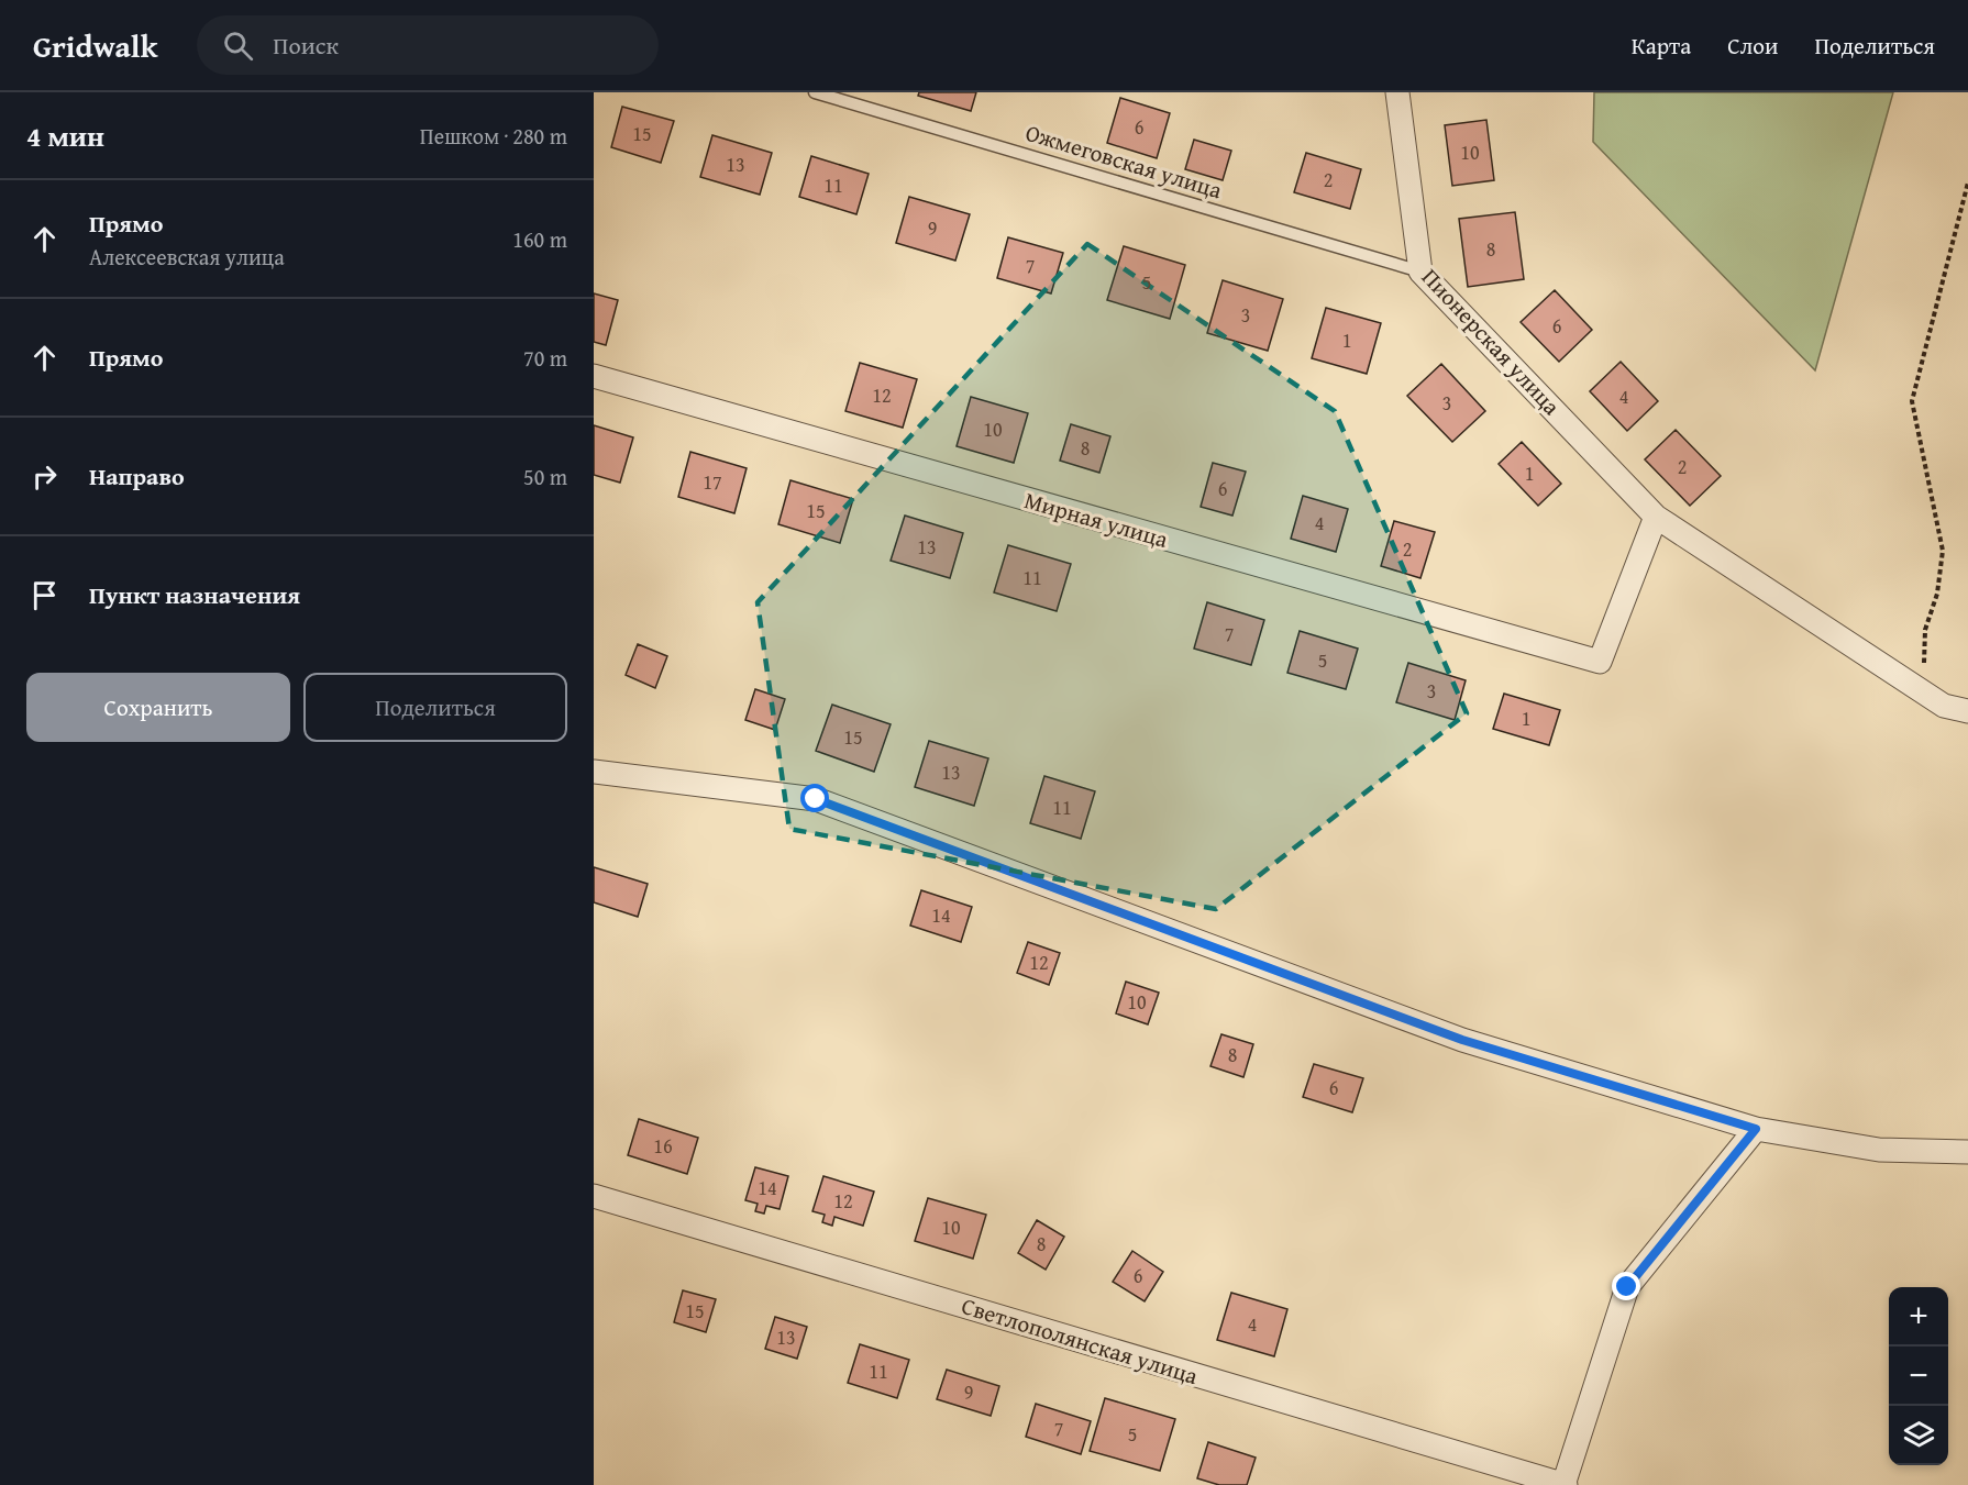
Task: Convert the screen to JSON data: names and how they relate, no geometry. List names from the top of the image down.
{
  "streets": {
    "street": ["Пионерская улица", "Мирная улица", "Светлополянская улица"],
    "lane": ["Ожмеговская улица"]
  },
  "crossings": [
    ["Ожмеговская улица", "Пионерская улица"],
    ["Пионерская улица", "Мирная улица"]
  ],
  "house_numbers": [
    "6",
    "15",
    "10",
    "13",
    "2",
    "11",
    "9",
    "8",
    "7",
    "5",
    "3",
    "6",
    "1",
    "12",
    "4",
    "3",
    "10",
    "8",
    "2",
    "1",
    "17",
    "6",
    "15",
    "4",
    "13",
    "2",
    "11",
    "7",
    "5",
    "3",
    "1",
    "15",
    "13",
    "11",
    "14",
    "12",
    "10",
    "8",
    "6",
    "16",
    "14",
    "12",
    "10",
    "8",
    "6",
    "15",
    "4",
    "13",
    "11",
    "9",
    "7",
    "5"
  ],
  "page": {
    "header": "Gridwalk",
    "search": "Поиск",
    "nav": ["Карта", "Слои", "Поделиться"],
    "heading": ["4 мин", "Пешком · 280 m"],
    "list": [
      ["Прямо", "Алексеевская улица", "160 m"],
      ["Прямо", "70 m"],
      ["Направо", "50 m"],
      "Пункт назначения"
    ],
    "buttons": ["Сохранить", "Поделиться"],
    "map_buttons": ["+", "−"]
  }
}
